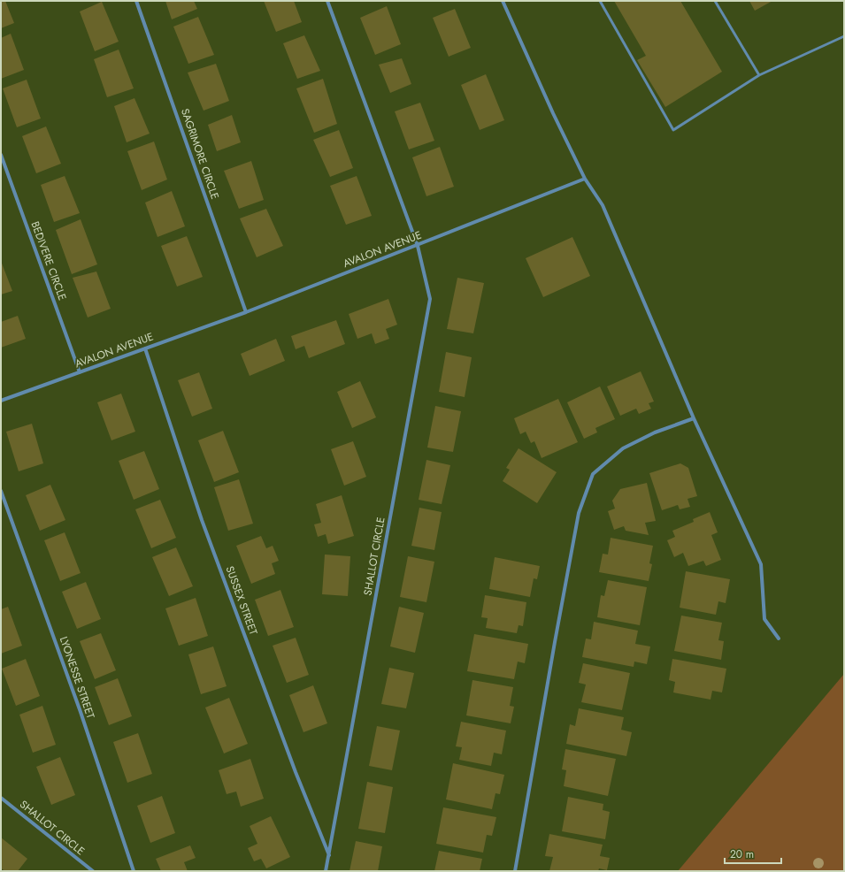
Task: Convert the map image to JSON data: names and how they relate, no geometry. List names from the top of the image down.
{
  "streets": {
    "street": [
      "SAGRIMORE CIRCLE",
      "AVALON AVENUE",
      "BEDIVERE CIRCLE",
      "SHALLOT CIRCLE",
      "SUSSEX STREET",
      "LYONESSE STREET"
    ]
  },
  "crossings": [
    ["SAGRIMORE CIRCLE", "AVALON AVENUE"],
    ["AVALON AVENUE", "BEDIVERE CIRCLE"],
    ["AVALON AVENUE", "SHALLOT CIRCLE"],
    ["AVALON AVENUE", "SUSSEX STREET"],
    ["SHALLOT CIRCLE", "SUSSEX STREET"]
  ],
  "scale_bar": "20 m"
}
